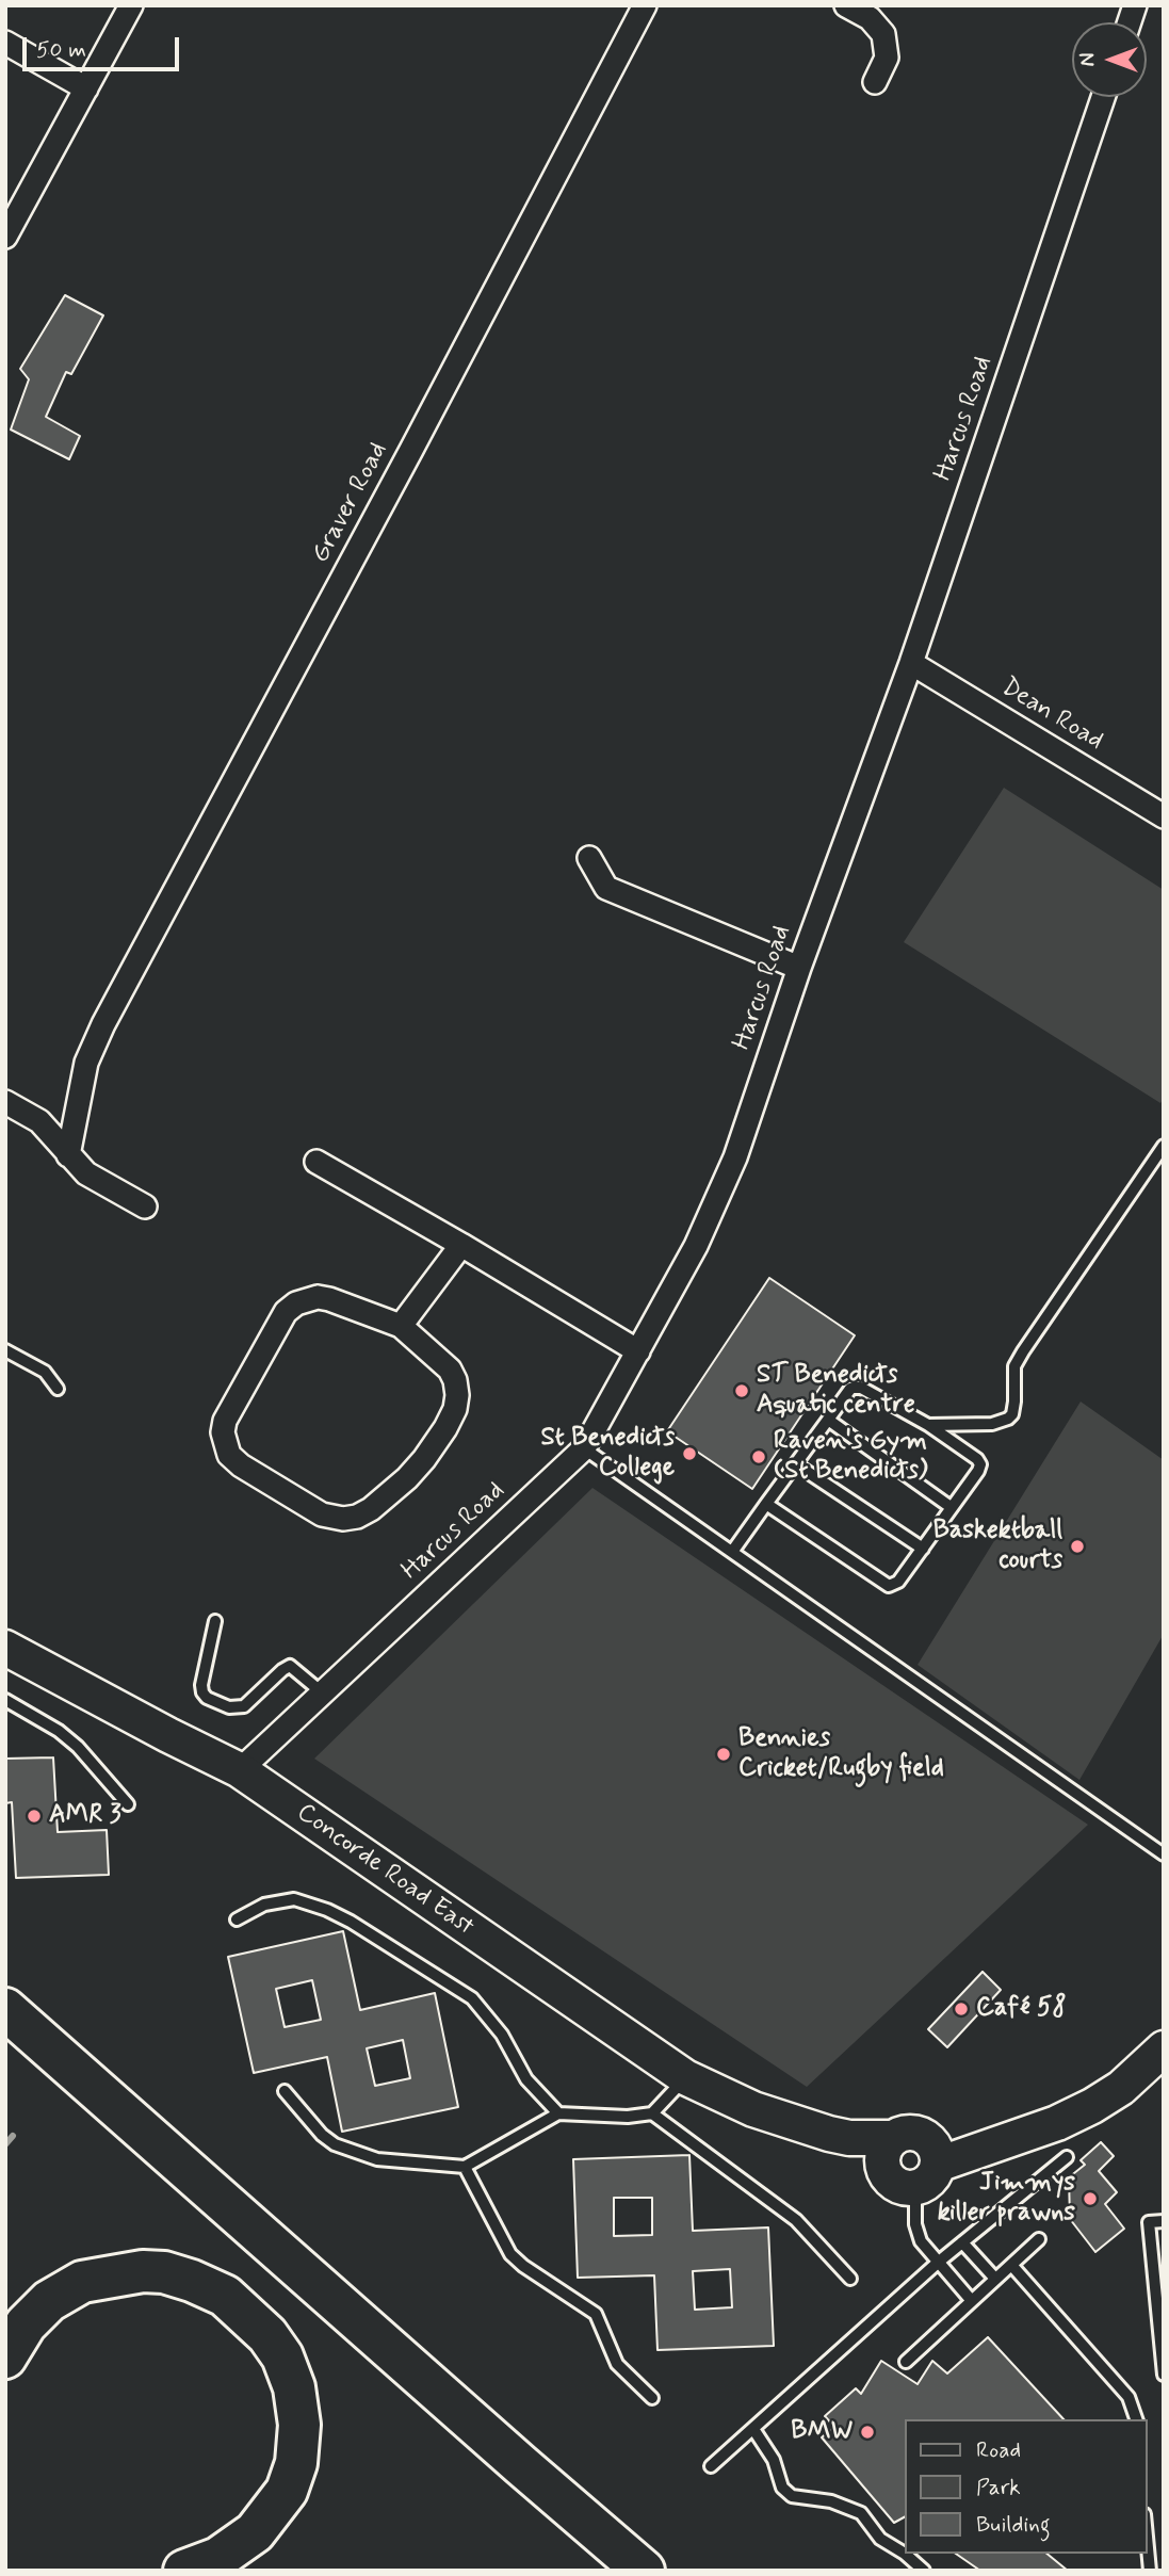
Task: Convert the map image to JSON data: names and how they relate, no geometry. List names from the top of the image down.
{
  "streets": {
    "main road": ["Concorde Road East"],
    "street": ["Harcus Road", "Graver Road", "Dean Road"]
  },
  "crossings": [
    ["Harcus Road", "Dean Road"],
    ["Harcus Road", "Concorde Road East"]
  ],
  "places": [
    "ST Benedicts Aquatic centre",
    "St Benedicts College",
    "Raven's Gym (St Benedicts)",
    "Baskektball courts",
    "Bennies Cricket/Rugby field",
    "AMR 3",
    "Café 58",
    "Jimmys killer prawns",
    "BMW"
  ],
  "legend": ["Road", "Park", "Building"],
  "scale_bar": "50 m",
  "north": "left"
}
